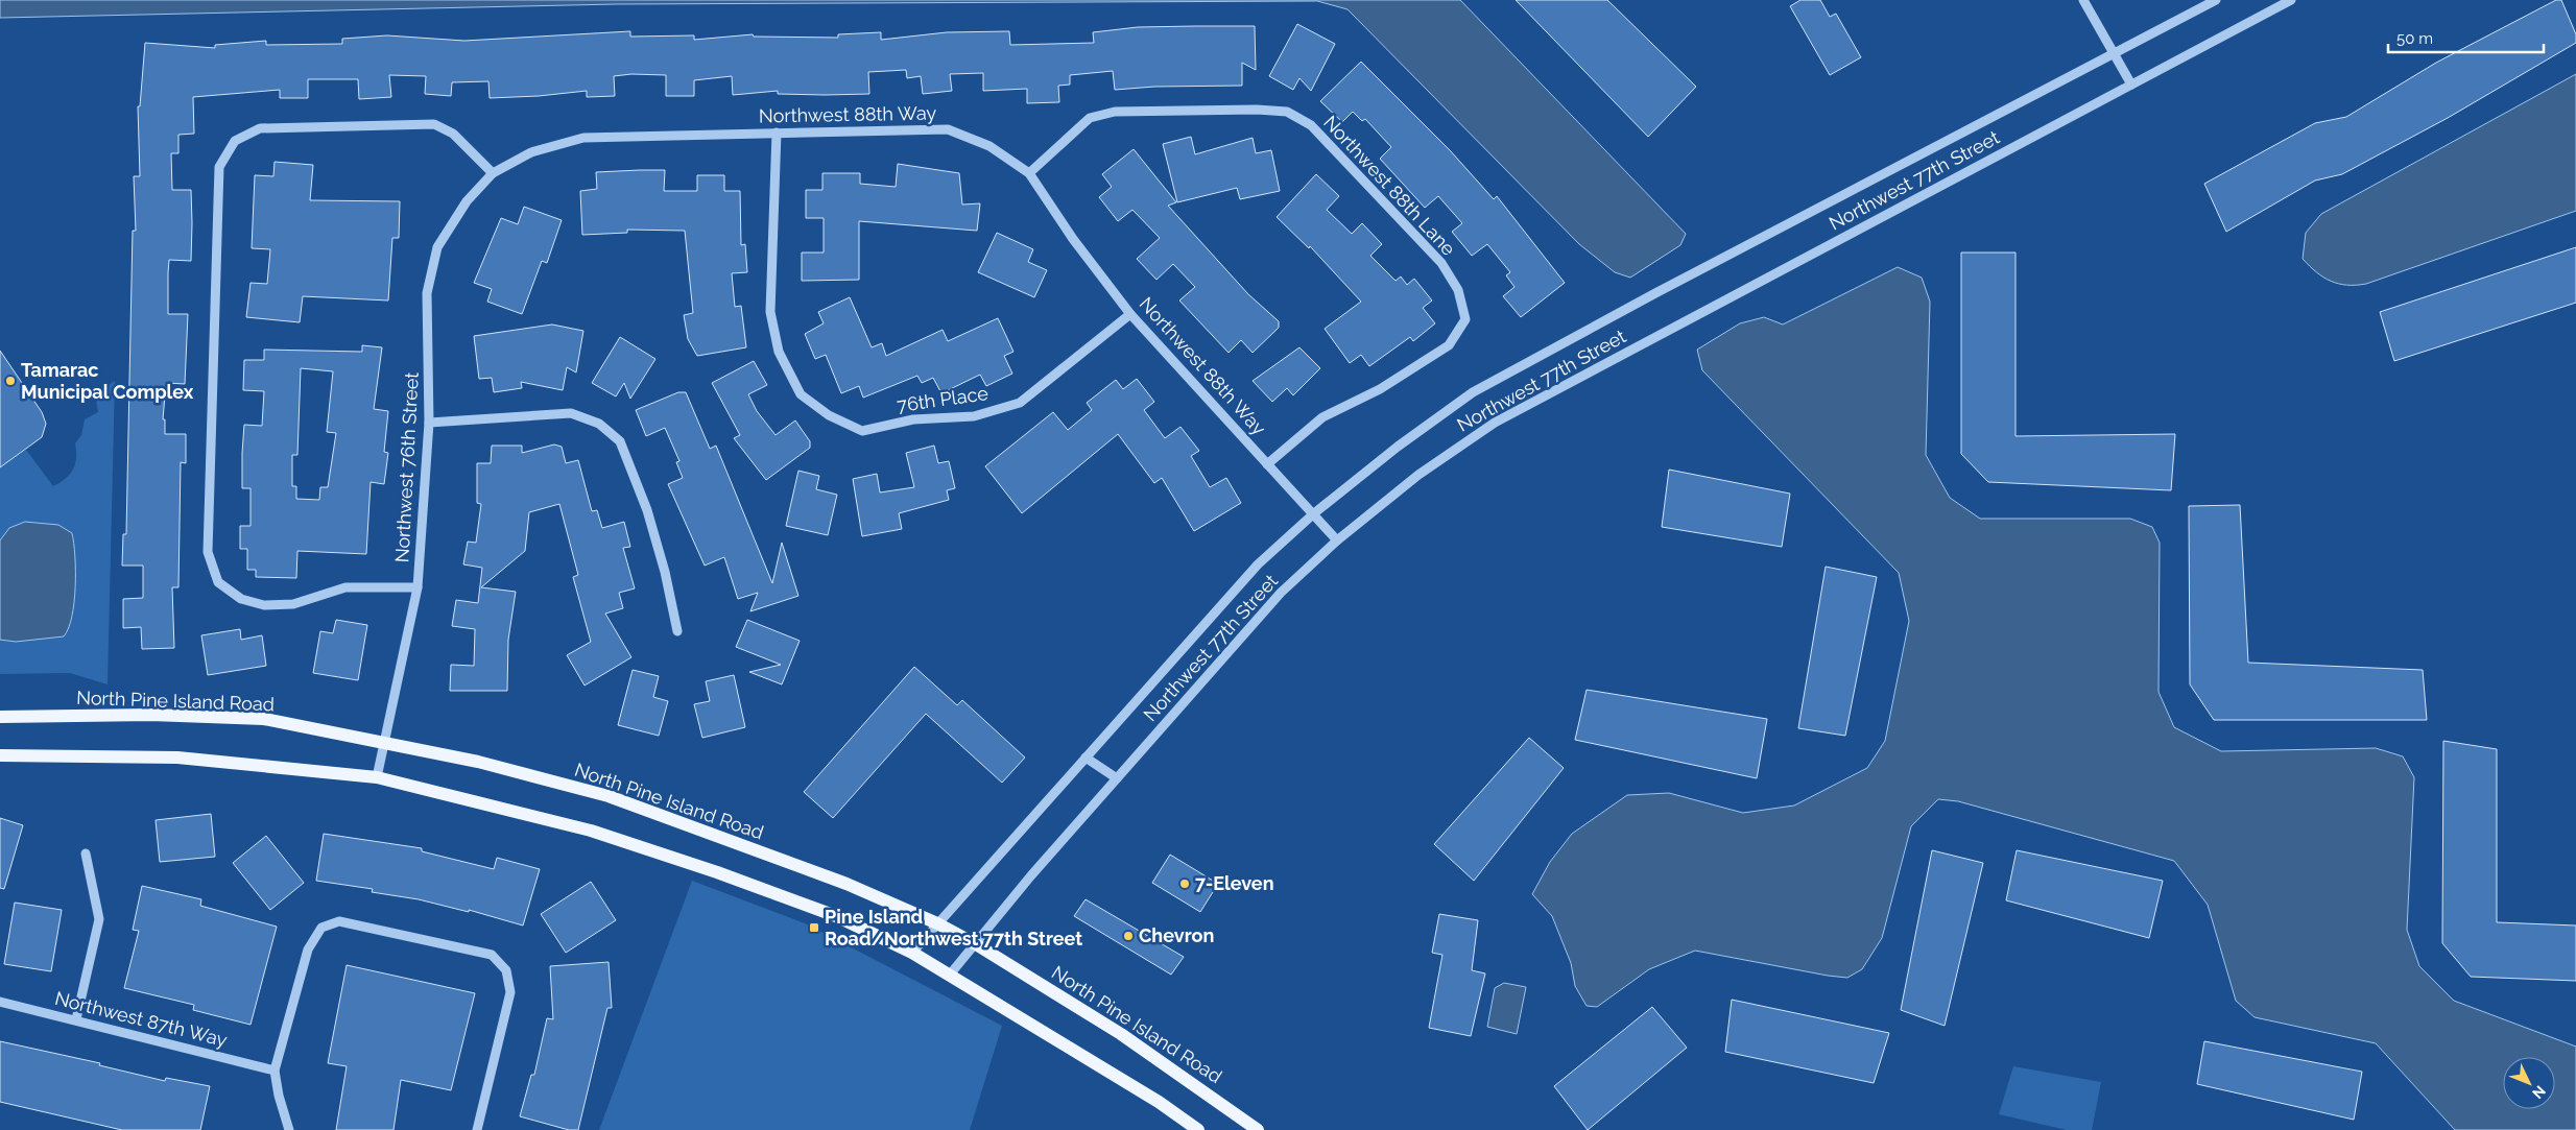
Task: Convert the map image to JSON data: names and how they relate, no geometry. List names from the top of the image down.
{
  "streets": {
    "main road": ["North Pine Island Road"],
    "street": [
      "Northwest 88th Way",
      "Northwest 77th Street",
      "Northwest 88th Lane",
      "76th Place",
      "Northwest 76th Street",
      "Northwest 87th Way"
    ]
  },
  "crossings": [
    ["Northwest 88th Way", "Northwest 77th Street"],
    ["Northwest 88th Way", "Northwest 88th Lane"],
    ["Northwest 88th Way", "76th Place"],
    ["Northwest 88th Way", "Northwest 76th Street"],
    ["Northwest 77th Street", "North Pine Island Road"],
    ["Northwest 76th Street", "North Pine Island Road"]
  ],
  "places": {
    "other": ["Tamarac Municipal Complex", "7-Eleven", "Chevron"],
    "transit": ["Pine Island Road/Northwest 77th Street"]
  },
  "scale_bar": "50 m",
  "north": "bottom right"
}
